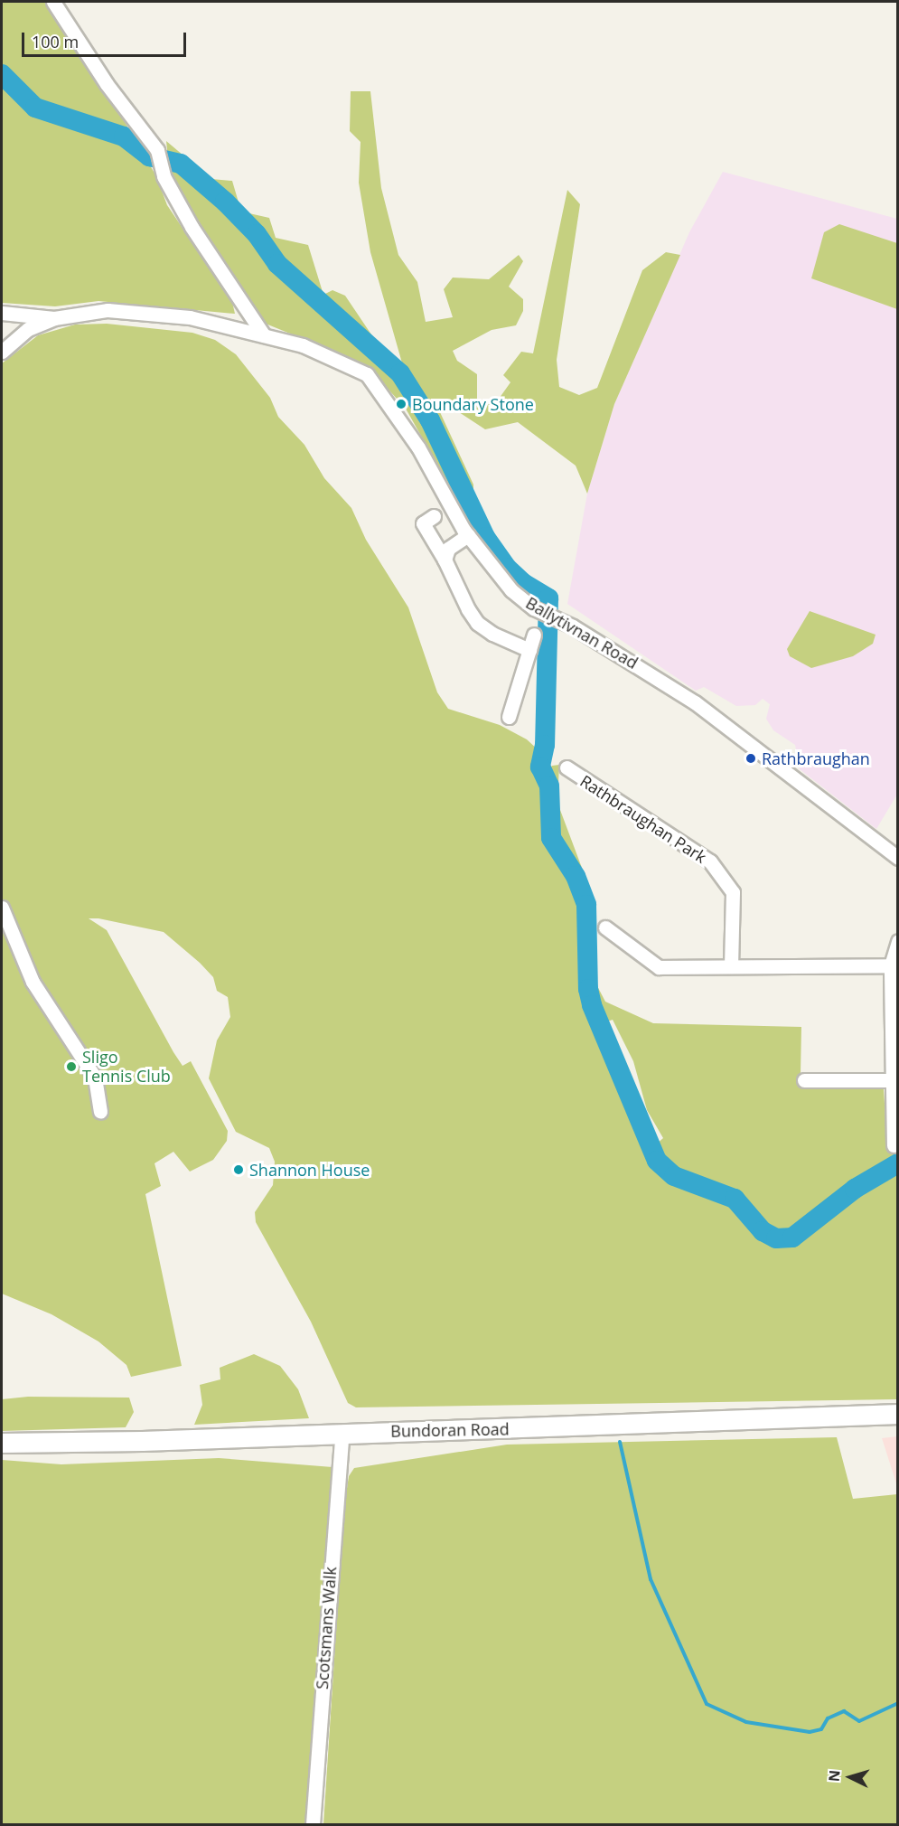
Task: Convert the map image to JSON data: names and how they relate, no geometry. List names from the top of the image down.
{
  "streets": {
    "highway": ["Bundoran Road"],
    "street": ["Ballytivnan Road", "Rathbraughan Park", "Scotsmans Walk"]
  },
  "crossings": [
    ["Bundoran Road", "Scotsmans Walk"]
  ],
  "places": [
    "Boundary Stone",
    "Rathbraughan",
    "Sligo Tennis Club",
    "Shannon House"
  ],
  "scale_bar": "100 m",
  "north": "left"
}
